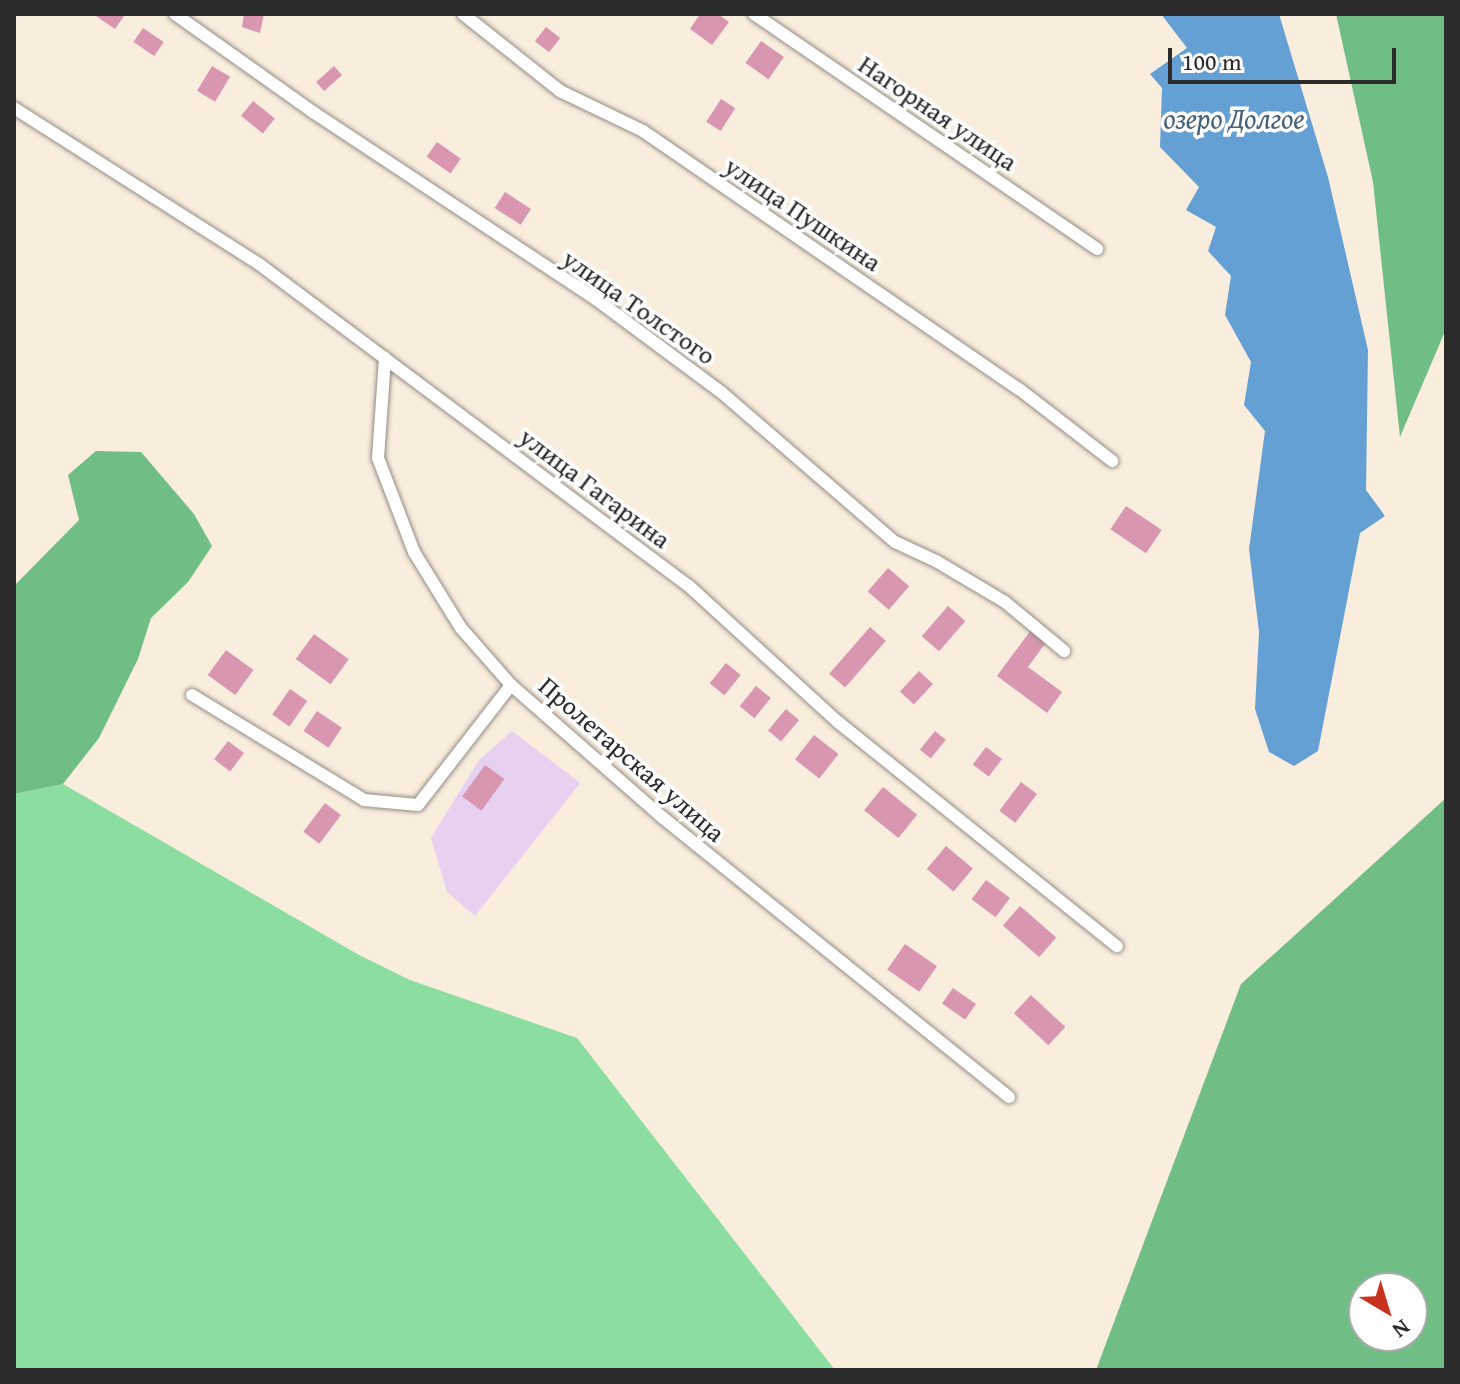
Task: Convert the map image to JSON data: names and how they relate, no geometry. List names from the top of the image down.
{
  "streets": {
    "street": [
      "Нагорная улица",
      "улица Пушкина",
      "улица Толстого",
      "улица Гагарина",
      "Пролетарская улица"
    ]
  },
  "crossings": [
    ["улица Гагарина", "Пролетарская улица"]
  ],
  "water": ["озеро Долгое"],
  "scale_bar": "100 m",
  "north": "bottom right"
}
